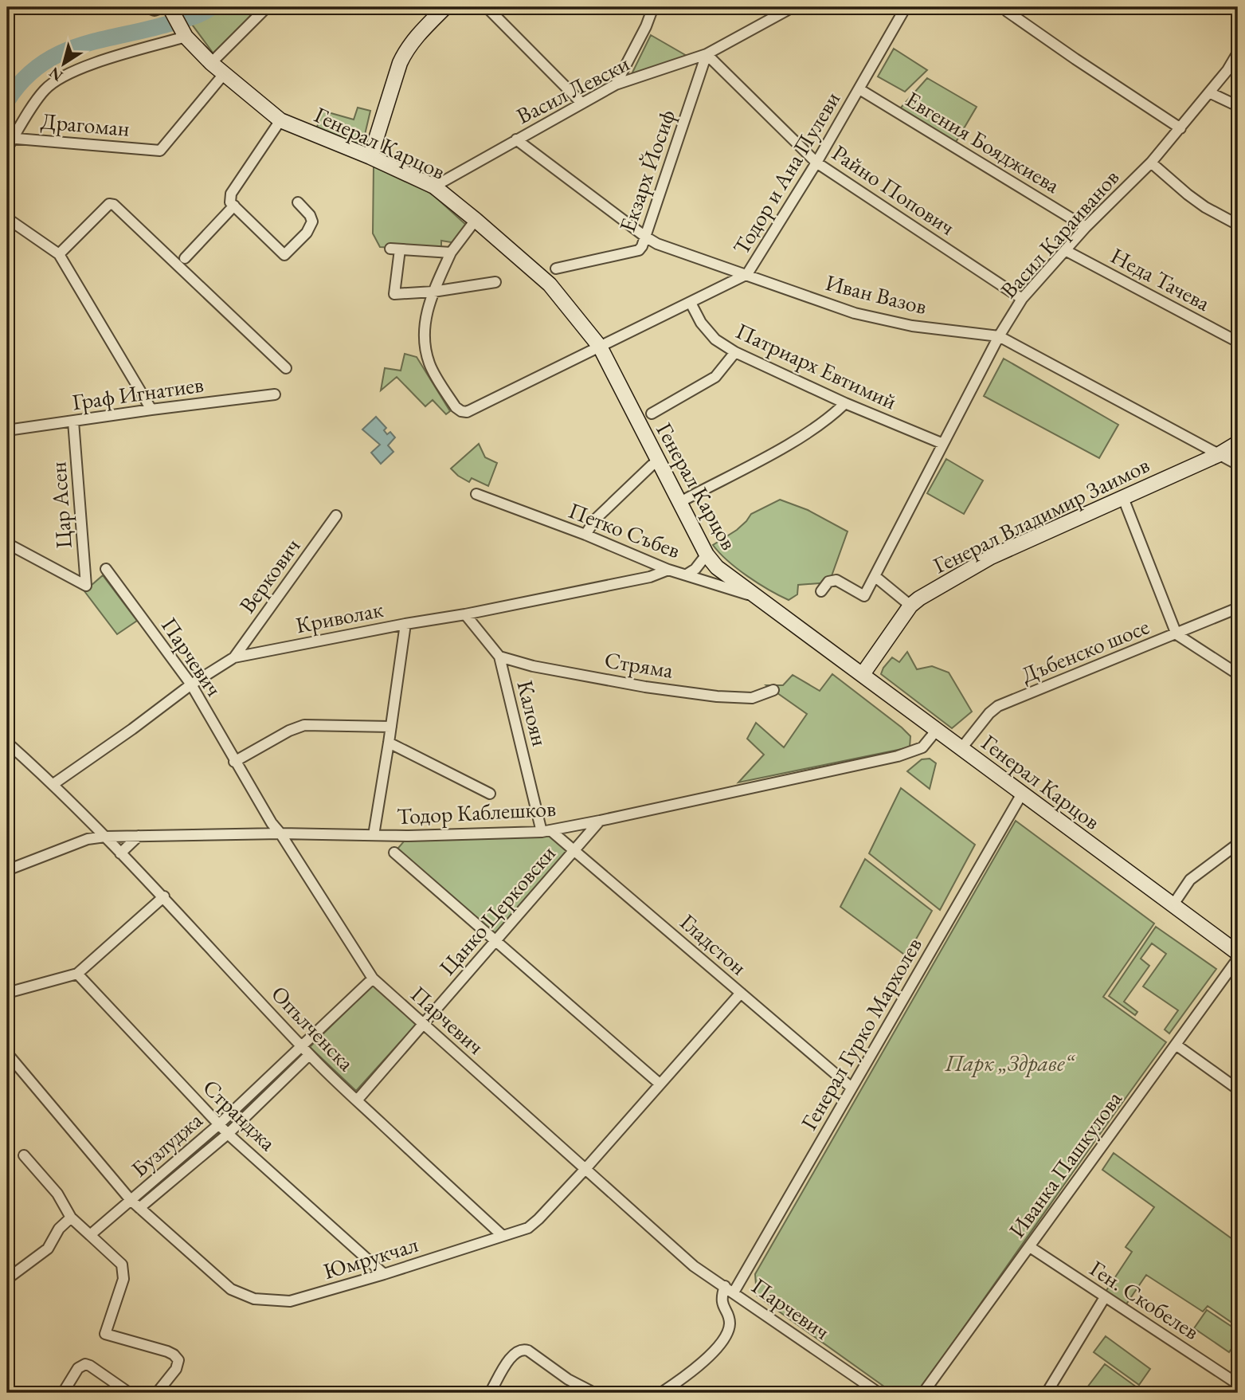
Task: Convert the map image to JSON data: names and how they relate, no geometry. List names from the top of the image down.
{
  "streets": {
    "main road": ["Генерал Карцов", "Генерал Владимир Заимов"],
    "street": [
      "Васил Левски",
      "Драгоман",
      "Евгения Бояджиева",
      "Екзарх Йосиф",
      "Тодор и Ана Пулеви",
      "Райно Попович",
      "Васил Караиванов",
      "Неда Тачева",
      "Иван Вазов",
      "Патриарх Евтимий",
      "Граф Игнатиев",
      "Цар Асен",
      "Петко Събев",
      "Веркович",
      "Криволак",
      "Дъбенско шосе",
      "Парчевич",
      "Стряма",
      "Калоян",
      "Тодор Каблешков",
      "Цанко Церковски",
      "Гладстон",
      "Опълченска",
      "Генерал Гурко Мархолев",
      "Странджа",
      "Бузлуджа",
      "Иванка Пашкулова",
      "Юмрукчал",
      "Ген. Скобелев"
    ]
  },
  "crossings": [
    ["Васил Левски", "Генерал Карцов"],
    ["Васил Левски", "Екзарх Йосиф"],
    ["Васил Левски", "Райно Попович"],
    ["Васил Левски", "Иван Вазов"],
    ["Драгоман", "Генерал Карцов"],
    ["Евгения Бояджиева", "Тодор и Ана Пулеви"],
    ["Евгения Бояджиева", "Васил Караиванов"],
    ["Генерал Карцов", "Тодор и Ана Пулеви"],
    ["Генерал Карцов", "Генерал Владимир Заимов"],
    ["Генерал Карцов", "Петко Събев"],
    ["Генерал Карцов", "Дъбенско шосе"],
    ["Генерал Карцов", "Тодор Каблешков"],
    ["Генерал Карцов", "Генерал Гурко Мархолев"],
    ["Екзарх Йосиф", "Райно Попович"],
    ["Екзарх Йосиф", "Иван Вазов"],
    ["Тодор и Ана Пулеви", "Райно Попович"],
    ["Тодор и Ана Пулеви", "Иван Вазов"],
    ["Тодор и Ана Пулеви", "Патриарх Евтимий"],
    ["Райно Попович", "Васил Караиванов"],
    ["Васил Караиванов", "Неда Тачева"],
    ["Васил Караиванов", "Иван Вазов"],
    ["Васил Караиванов", "Патриарх Евтимий"],
    ["Иван Вазов", "Генерал Владимир Заимов"],
    ["Граф Игнатиев", "Цар Асен"],
    ["Петко Събев", "Криволак"],
    ["Веркович", "Криволак"],
    ["Криволак", "Парчевич"],
    ["Криволак", "Калоян"],
    ["Криволак", "Опълченска"],
    ["Парчевич", "Тодор Каблешков"],
    ["Парчевич", "Цанко Церковски"],
    ["Парчевич", "Генерал Гурко Мархолев"],
    ["Парчевич", "Бузлуджа"],
    ["Парчевич", "Юмрукчал"],
    ["Стряма", "Калоян"],
    ["Калоян", "Тодор Каблешков"],
    ["Калоян", "Гладстон"],
    ["Тодор Каблешков", "Цанко Церковски"],
    ["Тодор Каблешков", "Гладстон"],
    ["Тодор Каблешков", "Опълченска"],
    ["Цанко Церковски", "Гладстон"],
    ["Цанко Церковски", "Опълченска"],
    ["Гладстон", "Генерал Гурко Мархолев"],
    ["Гладстон", "Юмрукчал"],
    ["Опълченска", "Бузлуджа"],
    ["Опълченска", "Юмрукчал"],
    ["Странджа", "Бузлуджа"],
    ["Странджа", "Юмрукчал"],
    ["Бузлуджа", "Юмрукчал"],
    ["Иванка Пашкулова", "Ген. Скобелев"]
  ],
  "parks": ["Парк „Здраве“"],
  "north": "bottom left"
}
